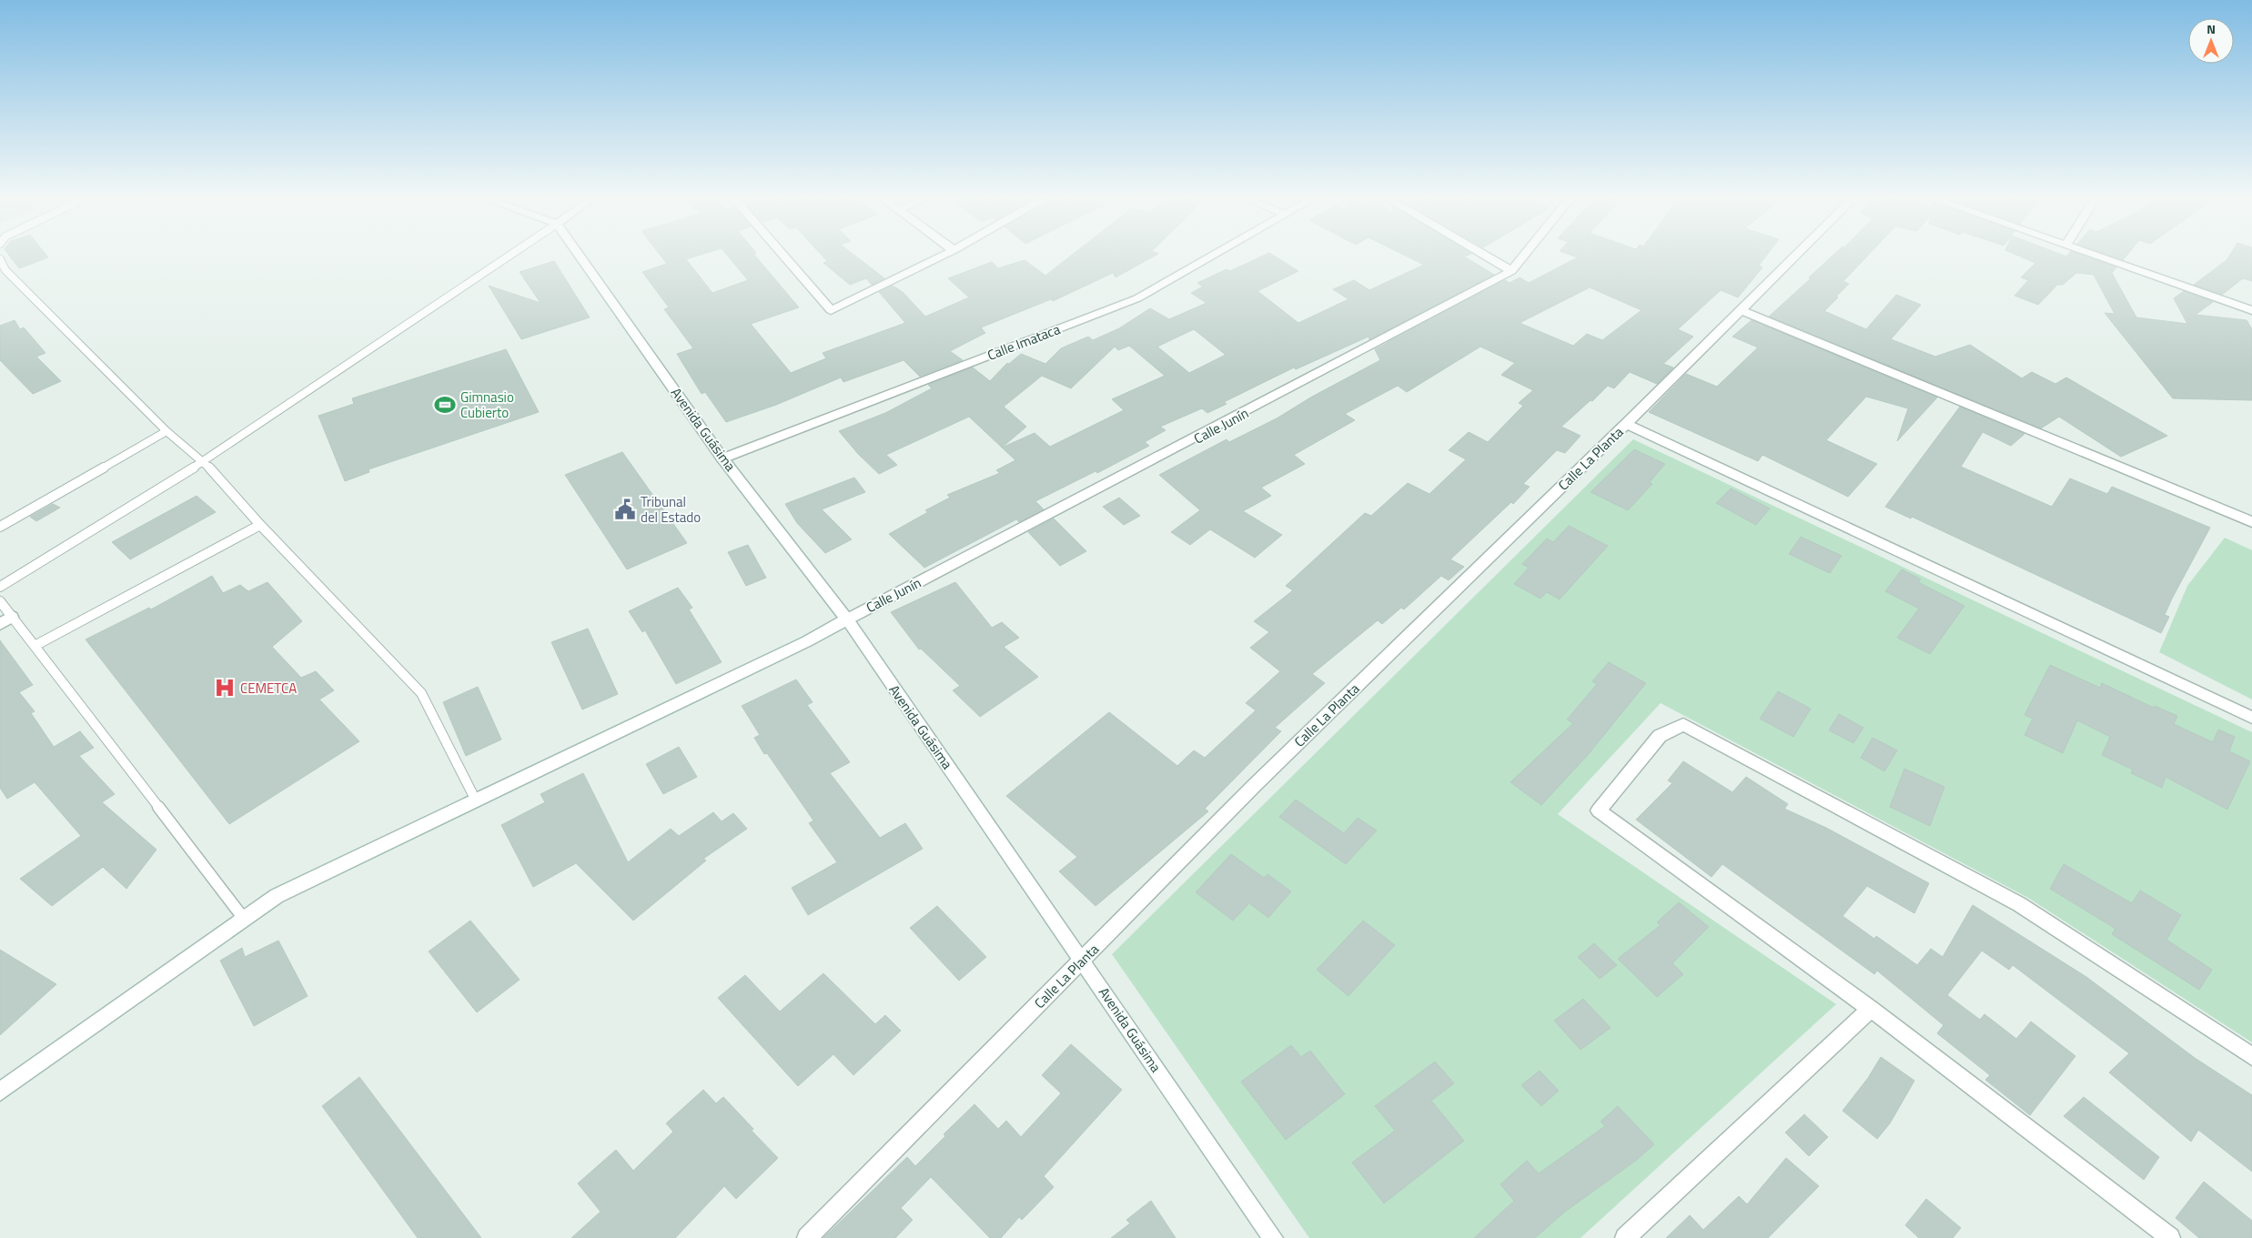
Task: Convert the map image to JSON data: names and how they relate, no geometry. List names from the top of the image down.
{
  "streets": {
    "street": [
      "Calle Imataca",
      "Calle Junín",
      "Avenida Guásima",
      "Calle La Planta"
    ]
  },
  "crossings": [
    ["Calle Imataca", "Avenida Guásima"],
    ["Calle Junín", "Avenida Guásima"],
    ["Avenida Guásima", "Calle La Planta"]
  ],
  "places": {
    "sports": ["Gimnasio Cubierto"],
    "public building": ["Tribunal del Estado"],
    "hospital": ["CEMETCA"]
  },
  "north": "top"
}
